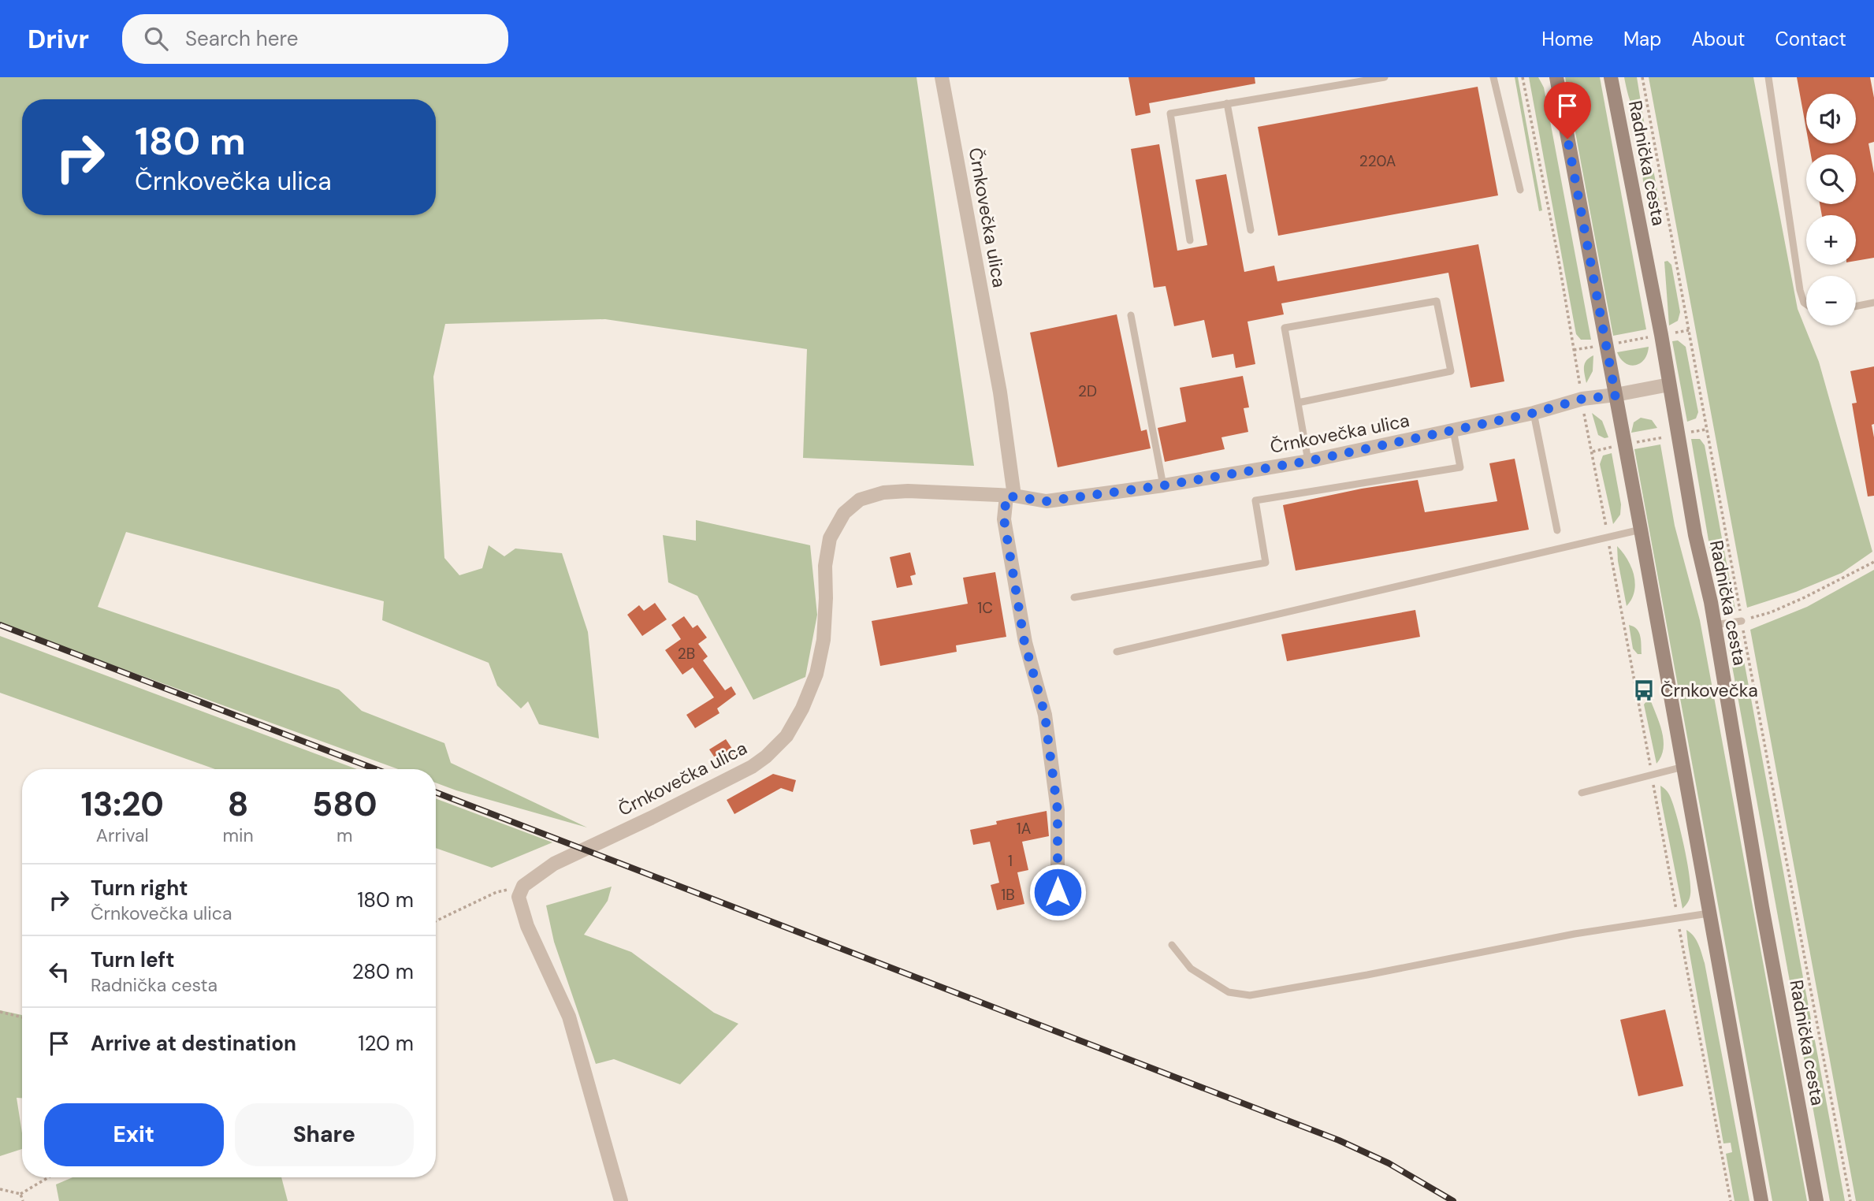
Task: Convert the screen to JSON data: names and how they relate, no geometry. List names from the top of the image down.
{
  "streets": {
    "main road": ["Radnička cesta"],
    "street": ["Črnkovečka ulica"]
  },
  "crossings": [
    ["Radnička cesta", "Črnkovečka ulica"]
  ],
  "places": {
    "bus stop": ["Črnkovečka"]
  },
  "house_numbers": [
    "220A",
    "2D",
    "1C",
    "2B",
    "1A",
    "1",
    "1B"
  ],
  "page": {
    "header": "Drivr",
    "search": "Search here",
    "nav": [
      "Home",
      "Map",
      "About",
      "Contact"
    ],
    "map_buttons": ["+", "−"],
    "turn": ["180 m", "Črnkovečka ulica"],
    "eta": [
      "13:20",
      "Arrival",
      "8",
      "min",
      "580",
      "m"
    ],
    "list": [
      {
        "name": "Turn right",
        "note": "Črnkovečka ulica",
        "value": "180 m"
      },
      {
        "name": "Turn left",
        "note": "Radnička cesta",
        "value": "280 m"
      },
      {
        "name": "Arrive at destination",
        "value": "120 m"
      }
    ],
    "buttons": ["Exit", "Share"]
  }
}
